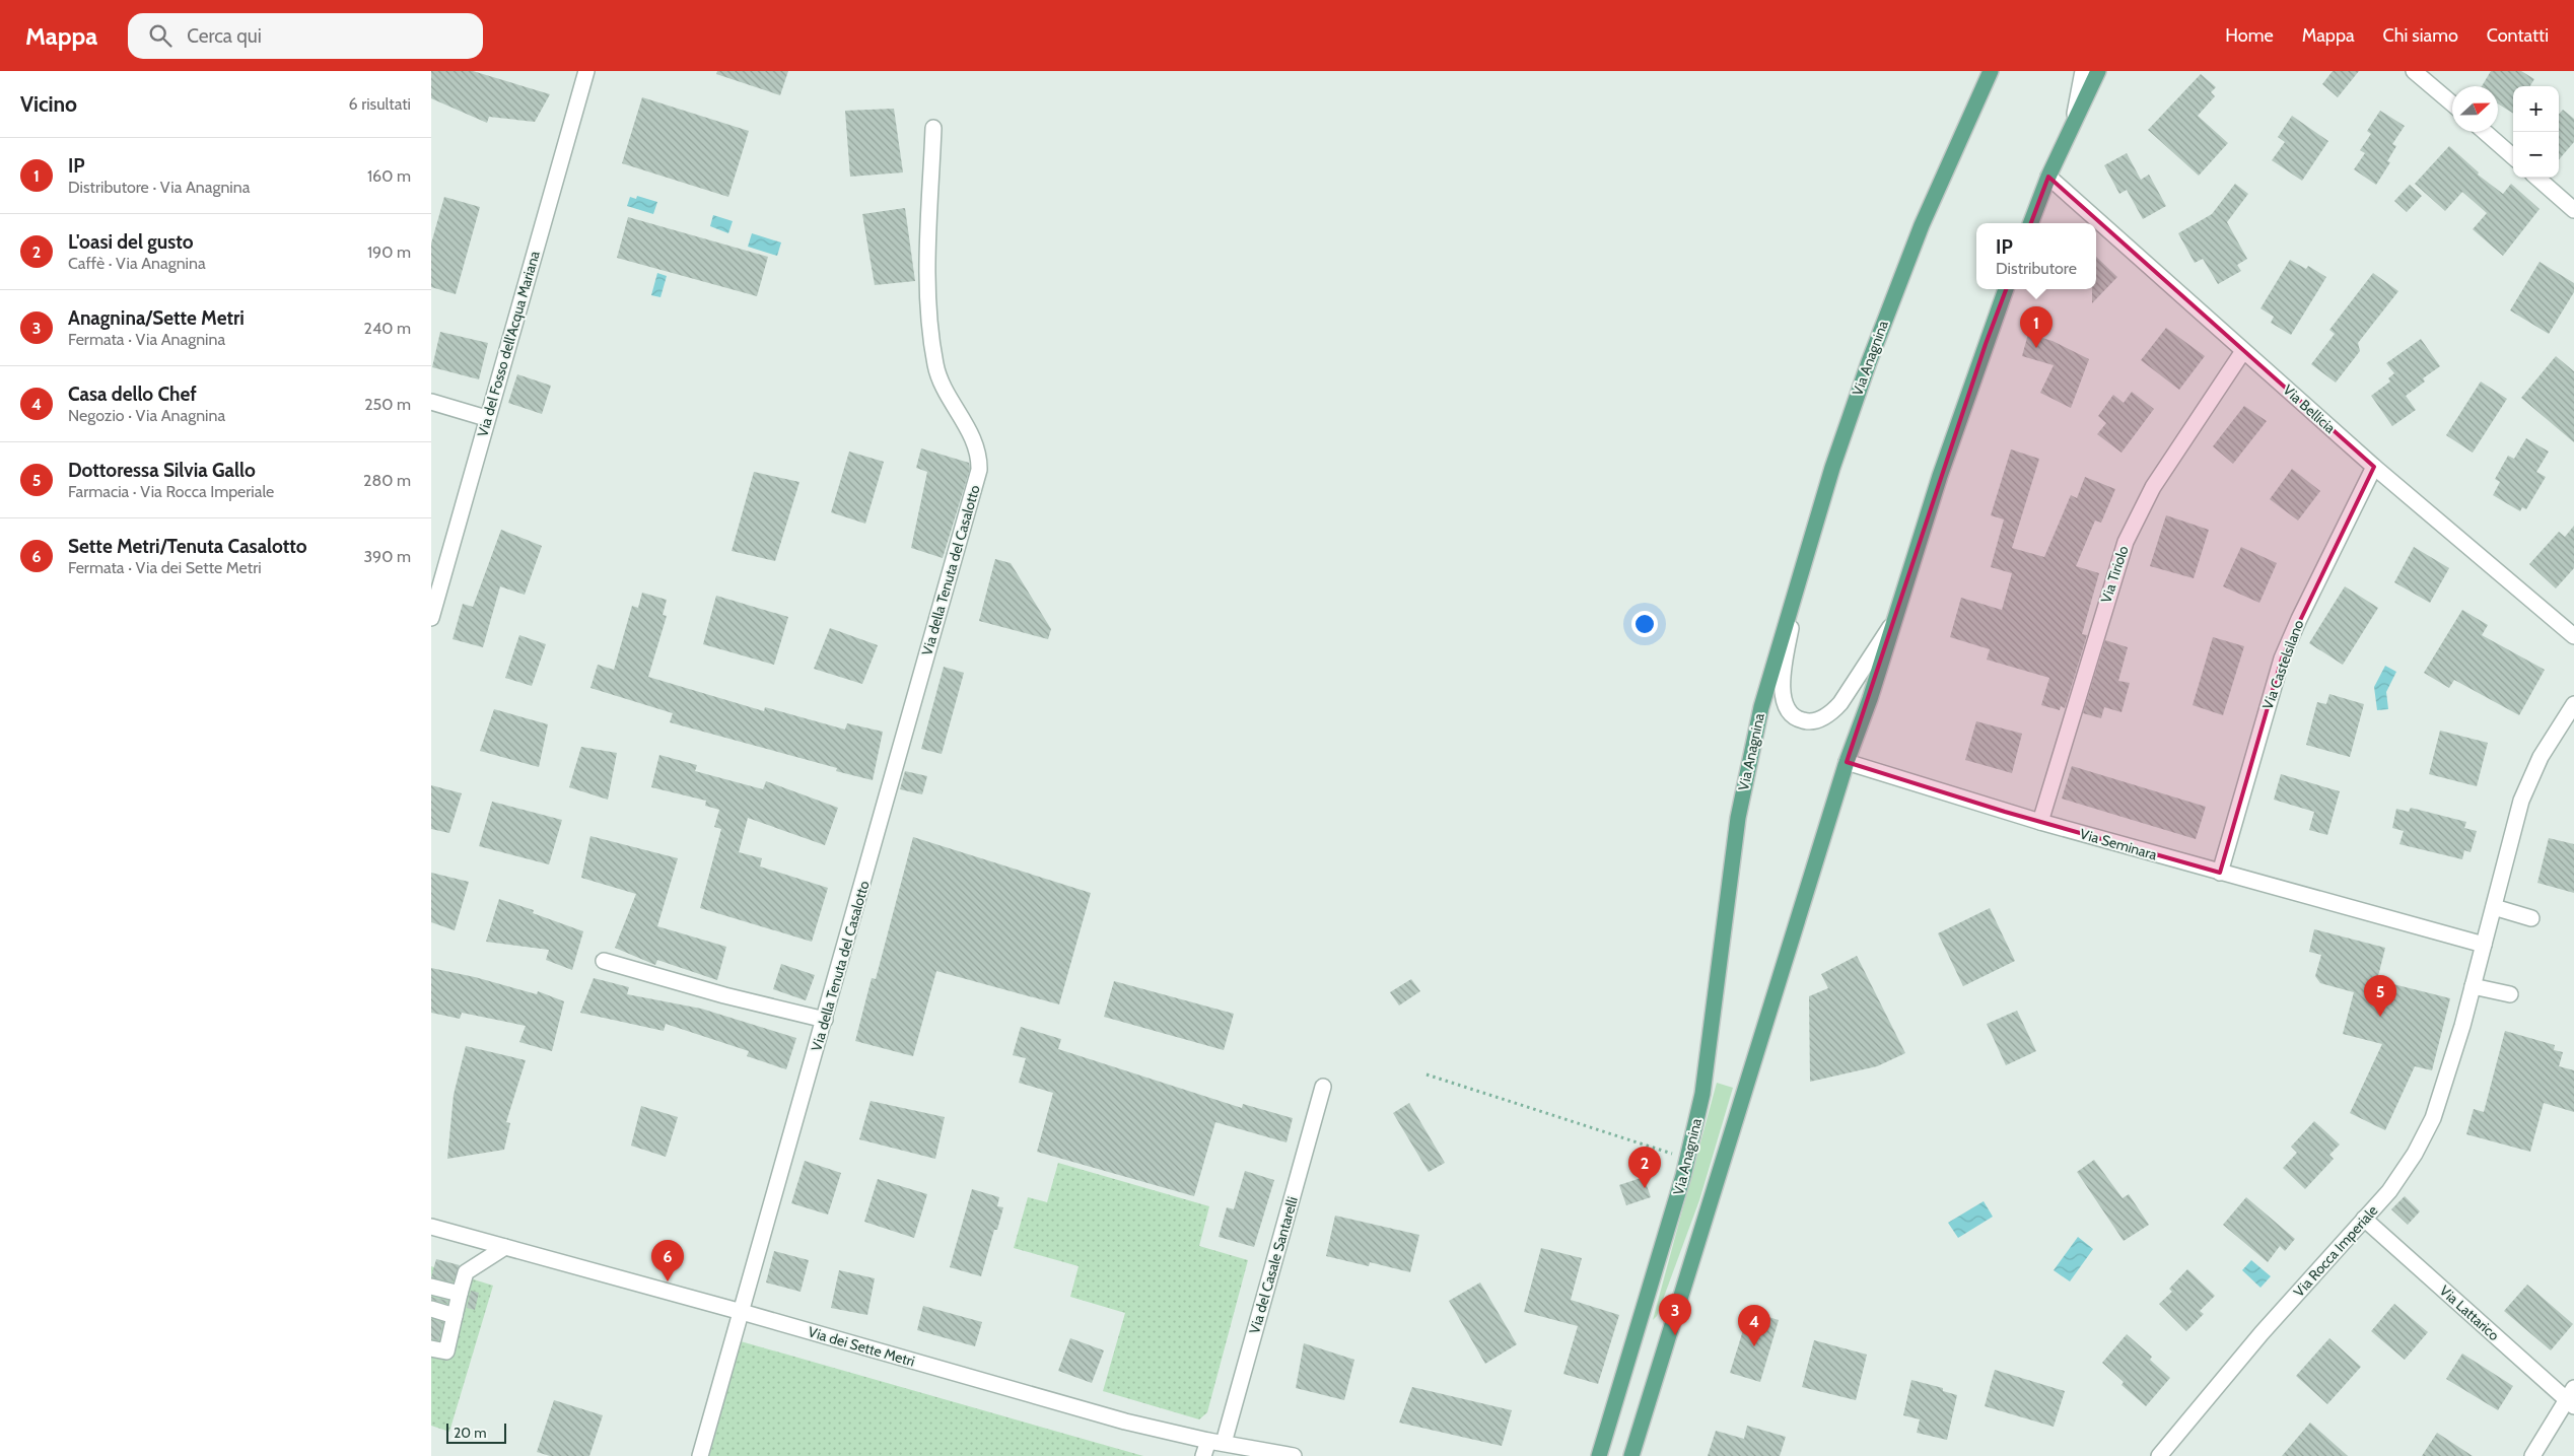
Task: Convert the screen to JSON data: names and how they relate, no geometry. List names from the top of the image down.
{
  "streets": {
    "main road": ["Via Anagnina"],
    "street": [
      "Via del Fosso dell'Acqua Mariana",
      "Via Bellicia",
      "Via della Tenuta del Casalotto",
      "Via Tiriolo",
      "Via Castelsilano",
      "Via Seminara",
      "Via Rocca Imperiale",
      "Via del Casale Santarelli",
      "Via Lattarico",
      "Via dei Sette Metri"
    ]
  },
  "crossings": [
    ["Via Bellicia", "Via Tiriolo"],
    ["Via Bellicia", "Via Castelsilano"],
    ["Via della Tenuta del Casalotto", "Via dei Sette Metri"],
    ["Via Tiriolo", "Via Seminara"],
    ["Via Castelsilano", "Via Seminara"],
    ["Via Seminara", "Via Rocca Imperiale"],
    ["Via Rocca Imperiale", "Via Lattarico"],
    ["Via del Casale Santarelli", "Via dei Sette Metri"]
  ],
  "scale_bar": "20 m",
  "north": "right",
  "page": {
    "header": "Mappa",
    "search": "Cerca qui",
    "nav": [
      "Home",
      "Mappa",
      "Chi siamo",
      "Contatti"
    ],
    "heading": ["Vicino", "6 risultati"],
    "map_buttons": ["+", "−"],
    "list": [
      {
        "mark": "1",
        "name": "IP",
        "note": "Distributore · Via Anagnina",
        "value": "160 m"
      },
      {
        "mark": "2",
        "name": "L'oasi del gusto",
        "note": "Caffè · Via Anagnina",
        "value": "190 m"
      },
      {
        "mark": "3",
        "name": "Anagnina/Sette Metri",
        "note": "Fermata · Via Anagnina",
        "value": "240 m"
      },
      {
        "mark": "4",
        "name": "Casa dello Chef",
        "note": "Negozio · Via Anagnina",
        "value": "250 m"
      },
      {
        "mark": "5",
        "name": "Dottoressa Silvia Gallo",
        "note": "Farmacia · Via Rocca Imperiale",
        "value": "280 m"
      },
      {
        "mark": "6",
        "name": "Sette Metri/Tenuta Casalotto",
        "note": "Fermata · Via dei Sette Metri",
        "value": "390 m"
      }
    ],
    "popup": ["IP", "Distributore"],
    "pins": [
      "1",
      "5",
      "2",
      "6",
      "3",
      "4"
    ],
    "scale": "20 m"
  }
}
